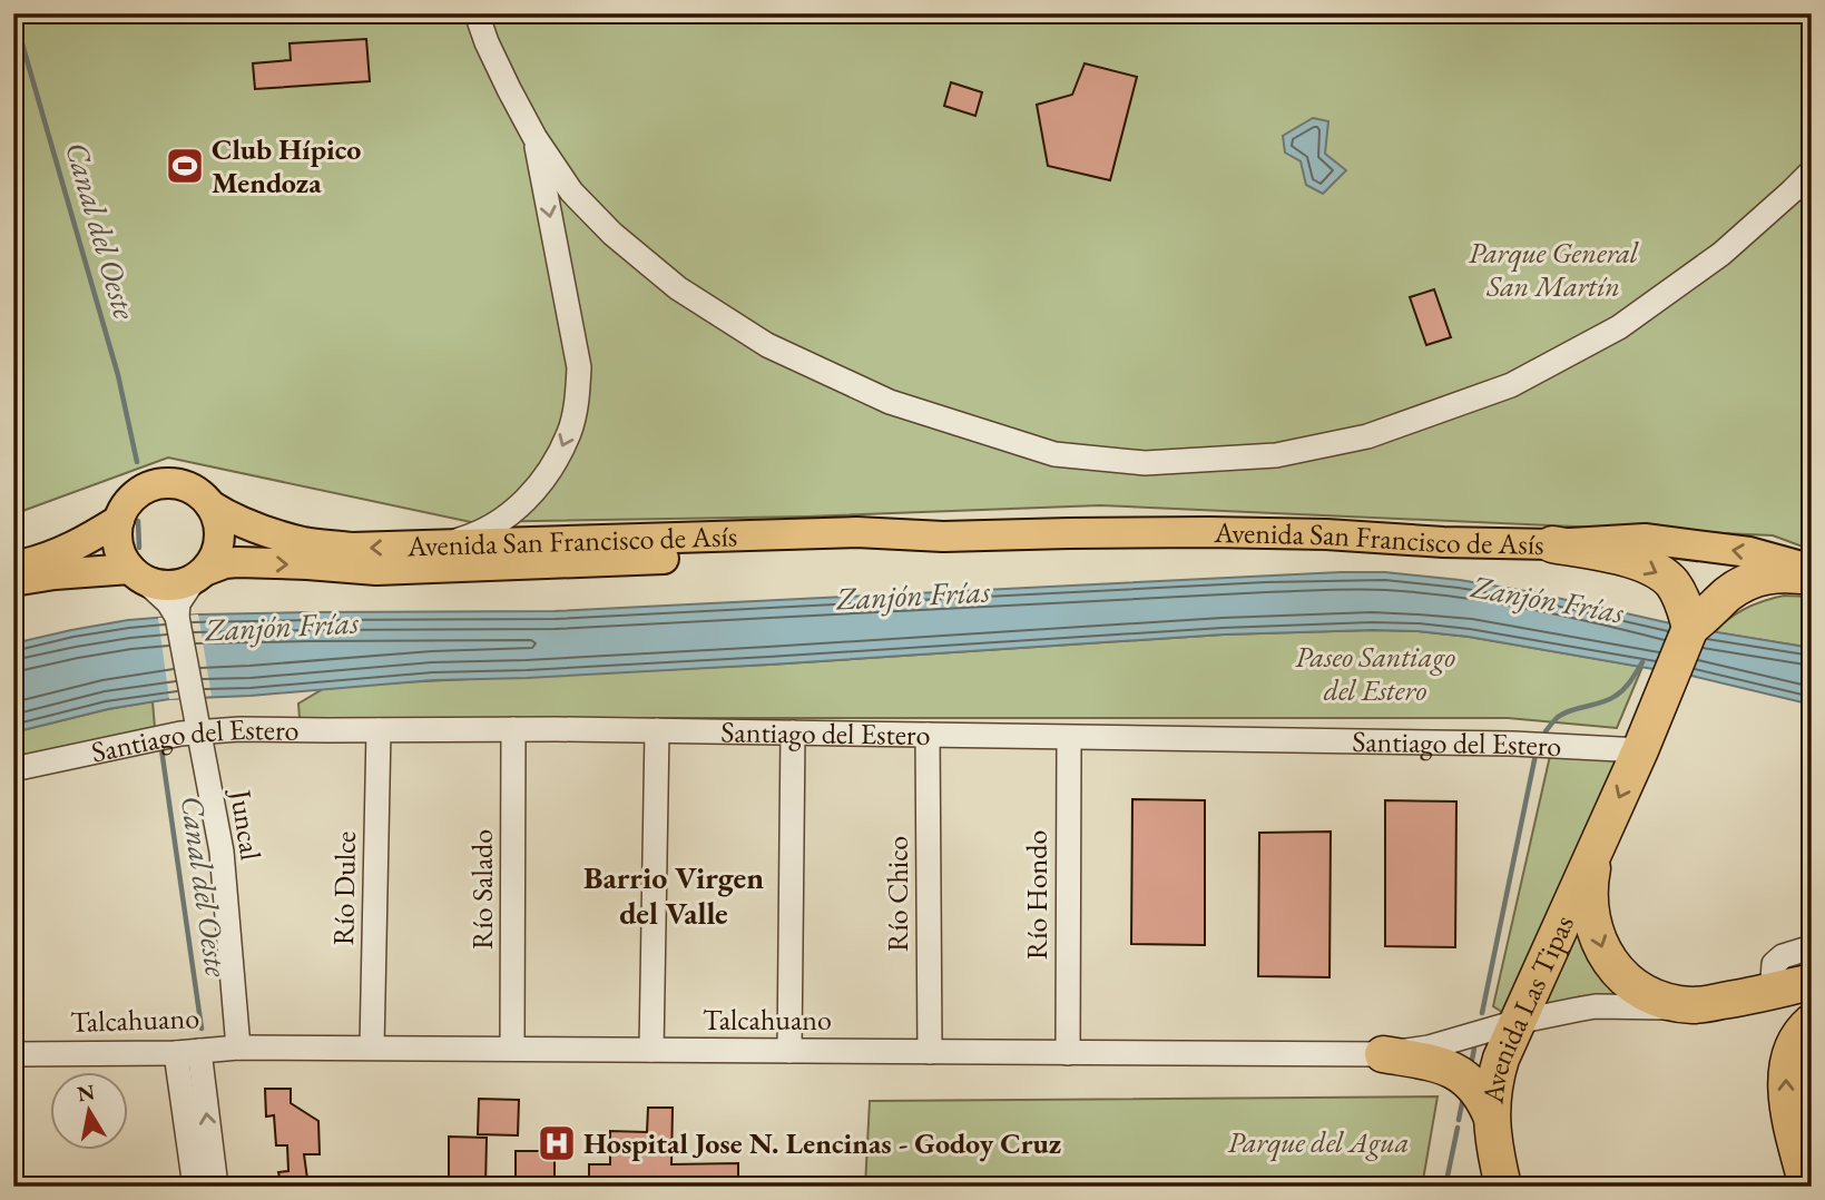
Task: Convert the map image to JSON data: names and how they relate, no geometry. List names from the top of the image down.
{
  "streets": {
    "highway": ["Avenida Las Tipas"],
    "main road": ["Avenida San Francisco de Asís"],
    "street": [
      "Santiago del Estero",
      "Juncal",
      "Río Dulce",
      "Río Salado",
      "Río Chico",
      "Río Hondo",
      "Talcahuano"
    ]
  },
  "crossings": [
    ["Avenida San Francisco de Asís", "Juncal"],
    ["Santiago del Estero", "Juncal"],
    ["Santiago del Estero", "Río Dulce"],
    ["Santiago del Estero", "Río Salado"],
    ["Santiago del Estero", "Río Chico"],
    ["Santiago del Estero", "Río Hondo"],
    ["Santiago del Estero", "Avenida Las Tipas"],
    ["Juncal", "Talcahuano"],
    ["Río Dulce", "Talcahuano"],
    ["Río Salado", "Talcahuano"],
    ["Río Chico", "Talcahuano"],
    ["Río Hondo", "Talcahuano"],
    ["Avenida Las Tipas", "Talcahuano"]
  ],
  "districts": ["Barrio Virgen del Valle"],
  "water": ["Canal del Oeste", "Zanjón Frías"],
  "parks": ["Parque General San Martín", "Paseo Santiago del Estero", "Parque del Agua"],
  "places": {
    "sports": ["Club Hípico Mendoza"],
    "hospital": ["Hospital Jose N. Lencinas - Godoy Cruz"]
  },
  "north": "top"
}
